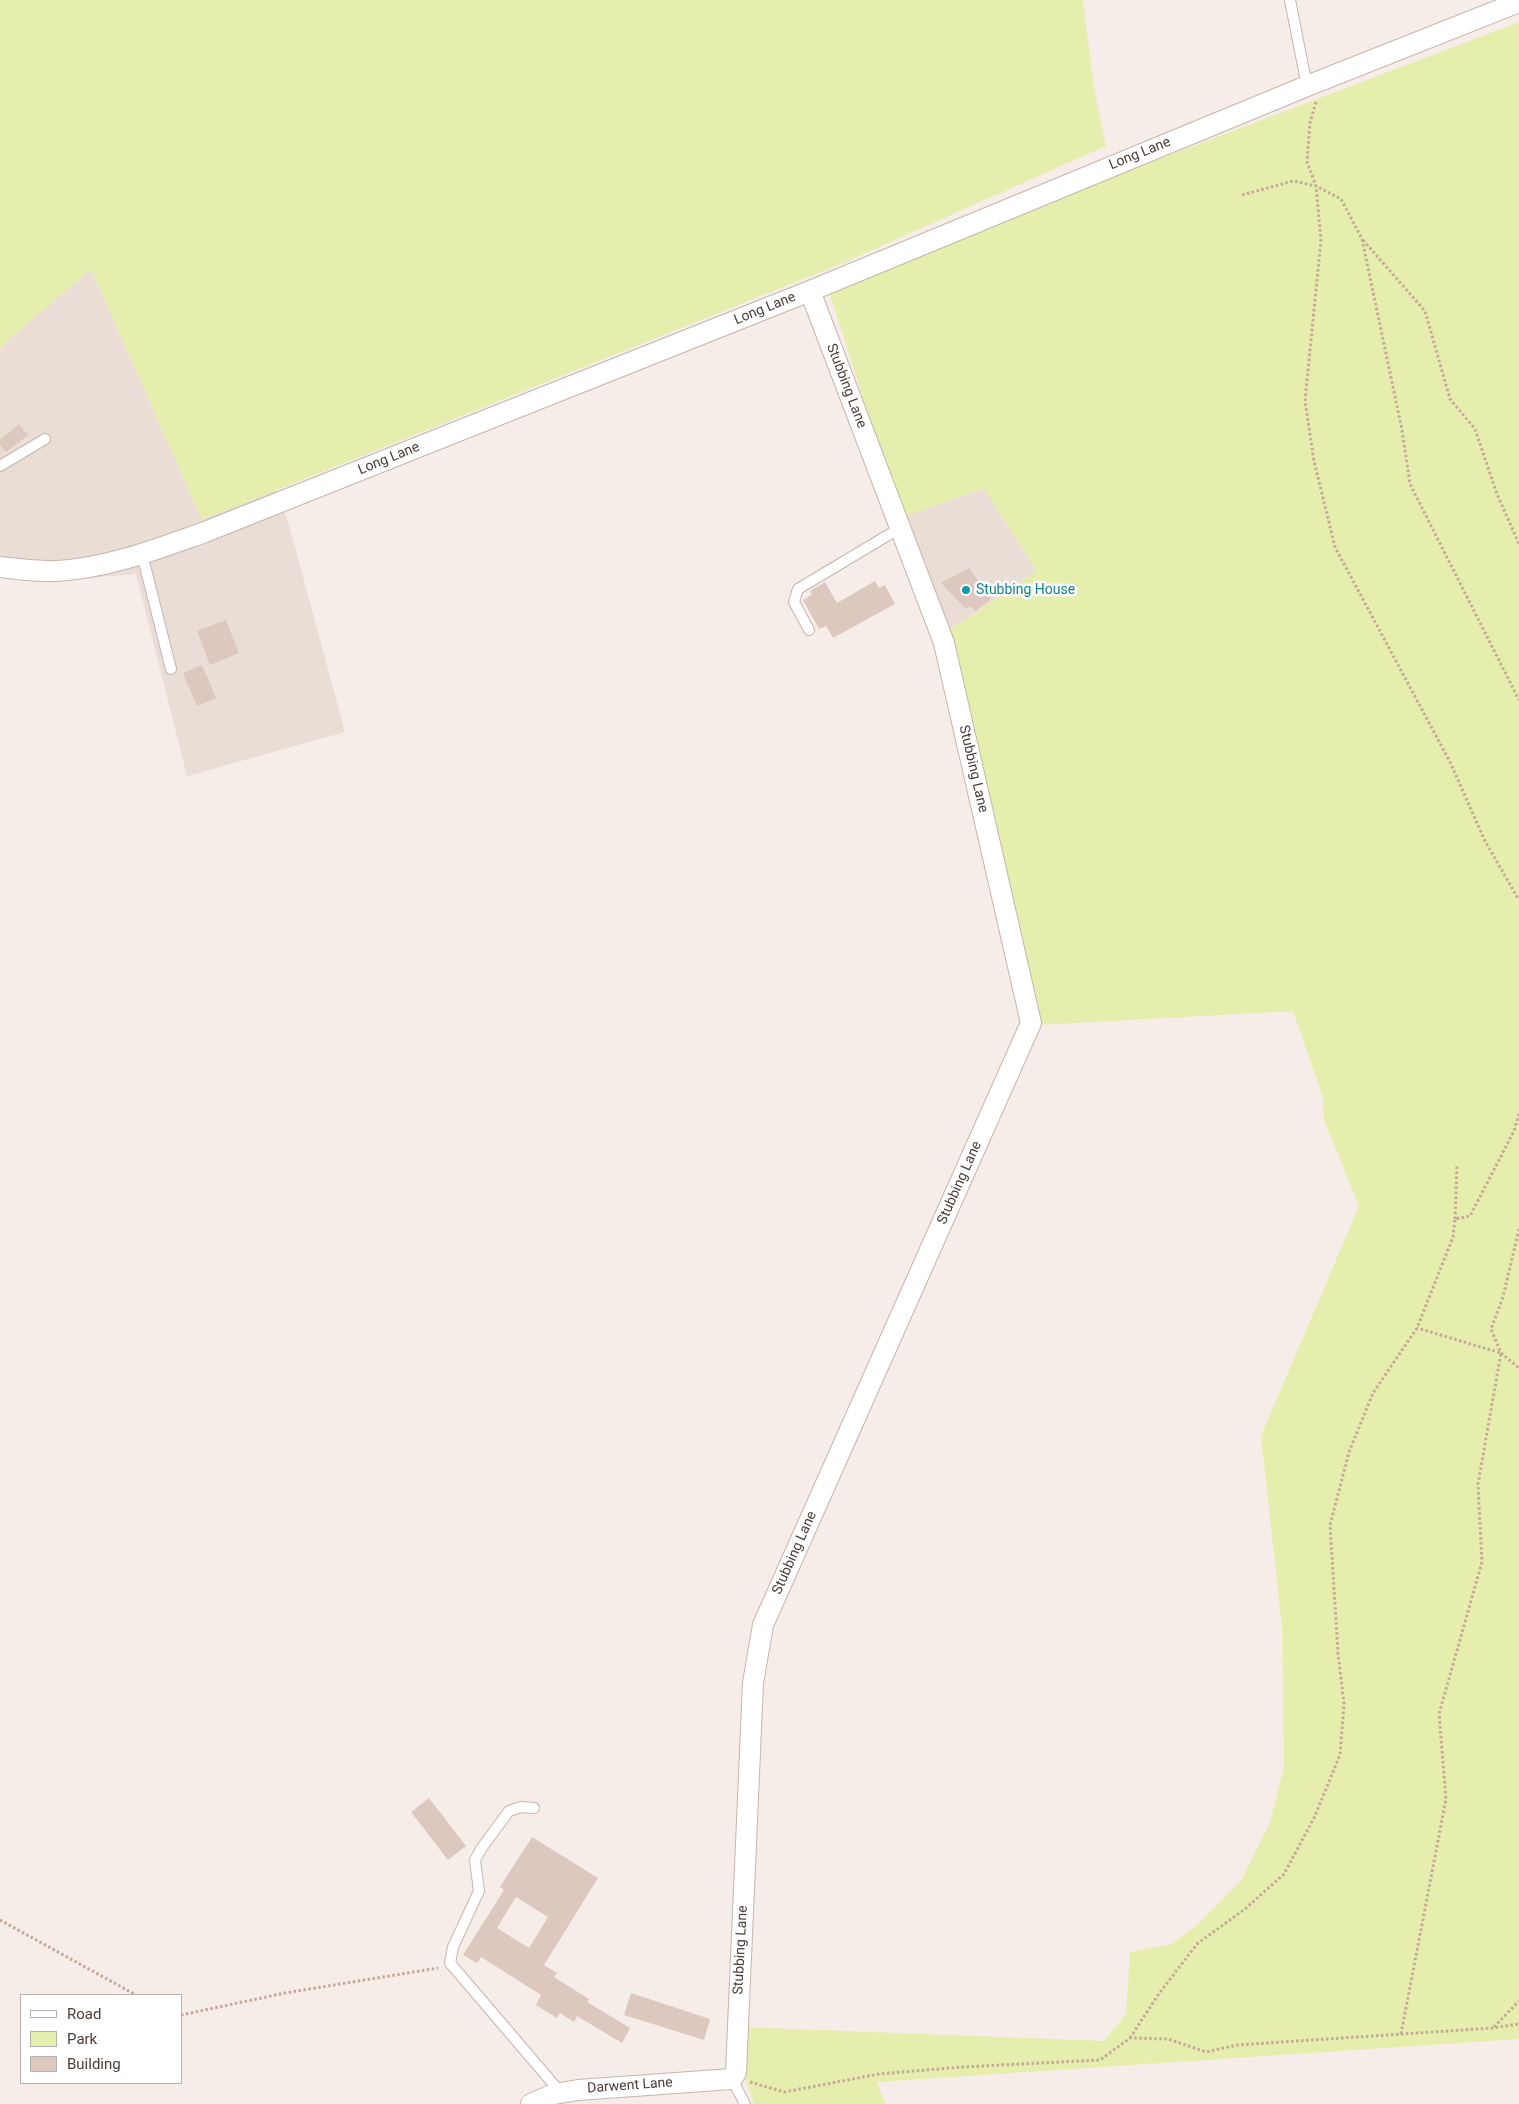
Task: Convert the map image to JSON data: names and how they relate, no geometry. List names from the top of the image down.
{
  "streets": {
    "street": ["Long Lane", "Stubbing Lane", "Darwent Lane"]
  },
  "crossings": [
    ["Long Lane", "Stubbing Lane"],
    ["Stubbing Lane", "Darwent Lane"]
  ],
  "places": ["Stubbing House"],
  "legend": ["Road", "Park", "Building"]
}
